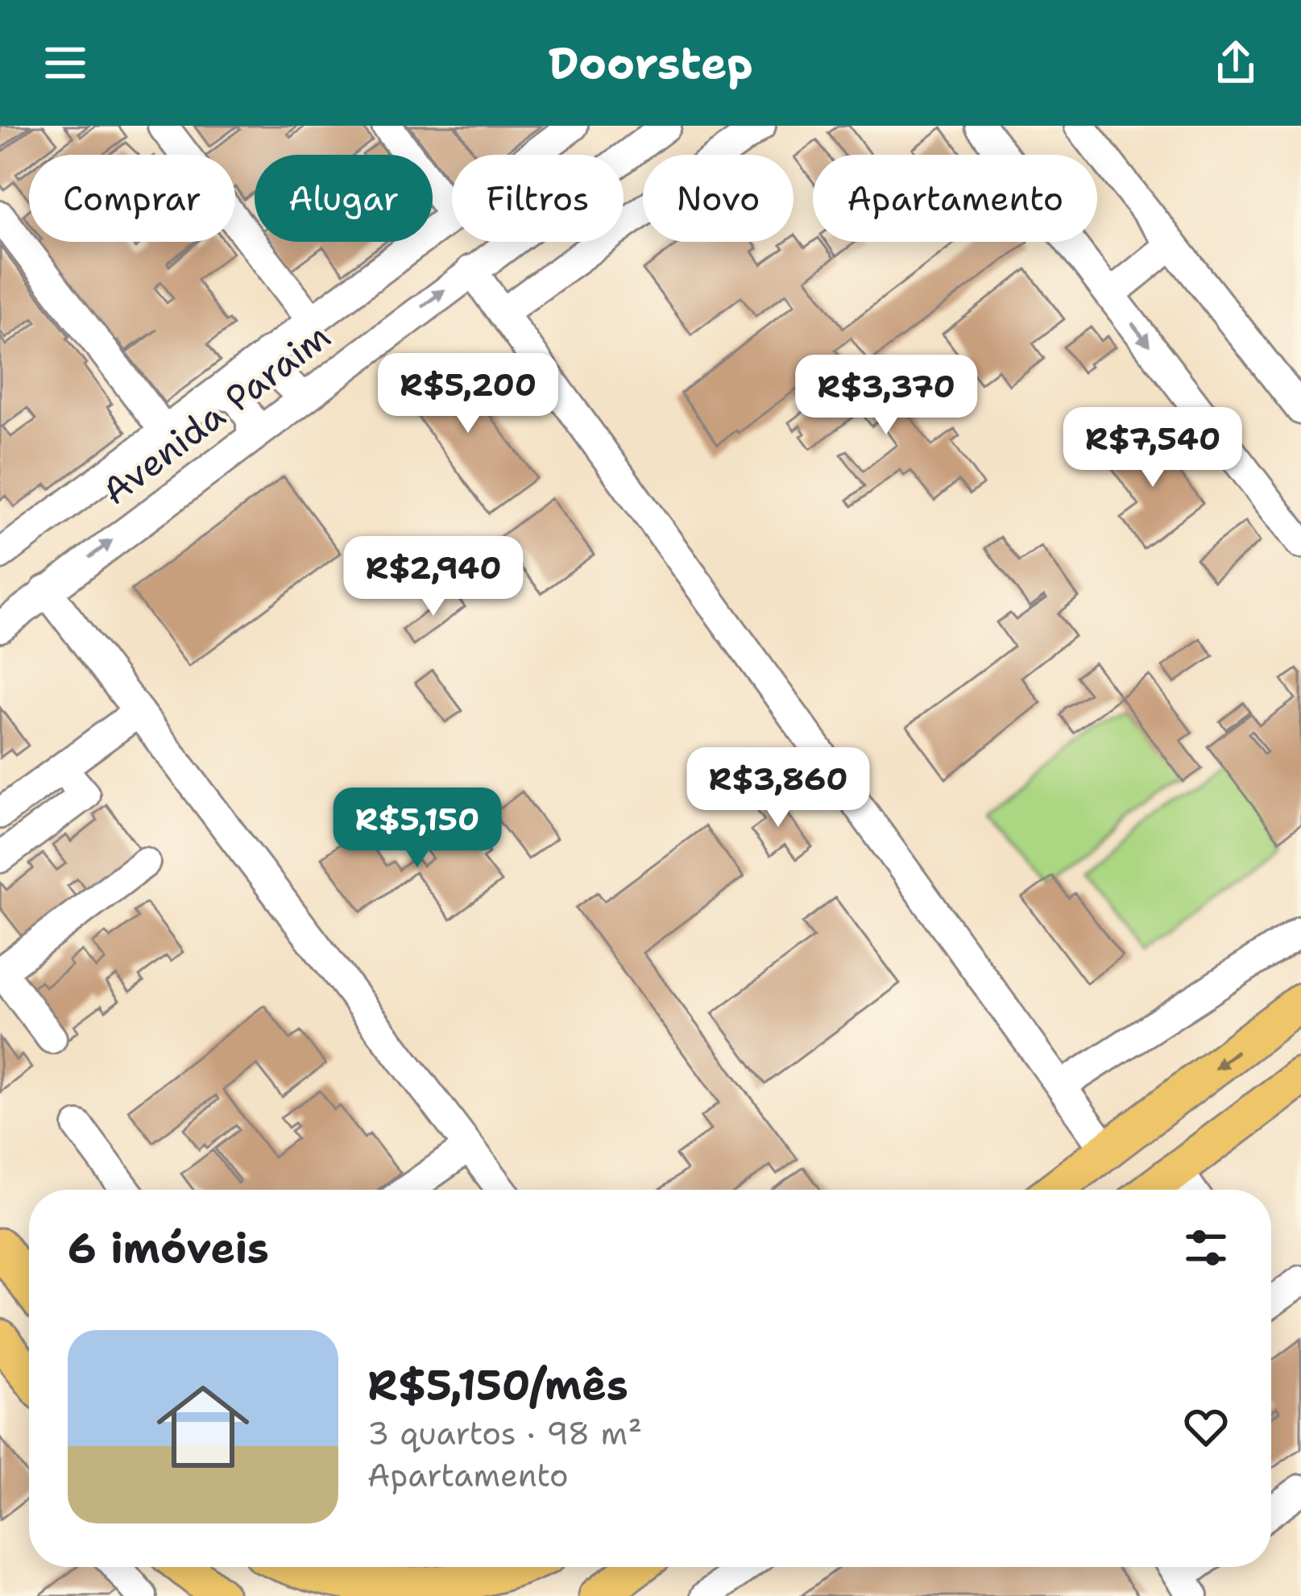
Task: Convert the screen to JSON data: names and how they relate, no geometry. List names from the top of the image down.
{
  "streets": {
    "street": ["Avenida Paraim"]
  },
  "page": {
    "header": "Doorstep",
    "chip": [
      "Comprar",
      "Alugar",
      "Filtros",
      "Novo",
      "Apartamento"
    ],
    "price": [
      "R$5,200",
      "R$3,370",
      "R$7,540",
      "R$2,940",
      "R$3,860",
      "R$5,150"
    ],
    "heading": "6 imóveis",
    "list": [
      {
        "name": "R$5,150/mês",
        "note": "3 quartos · 98 m² · Apartamento"
      }
    ]
  }
}
